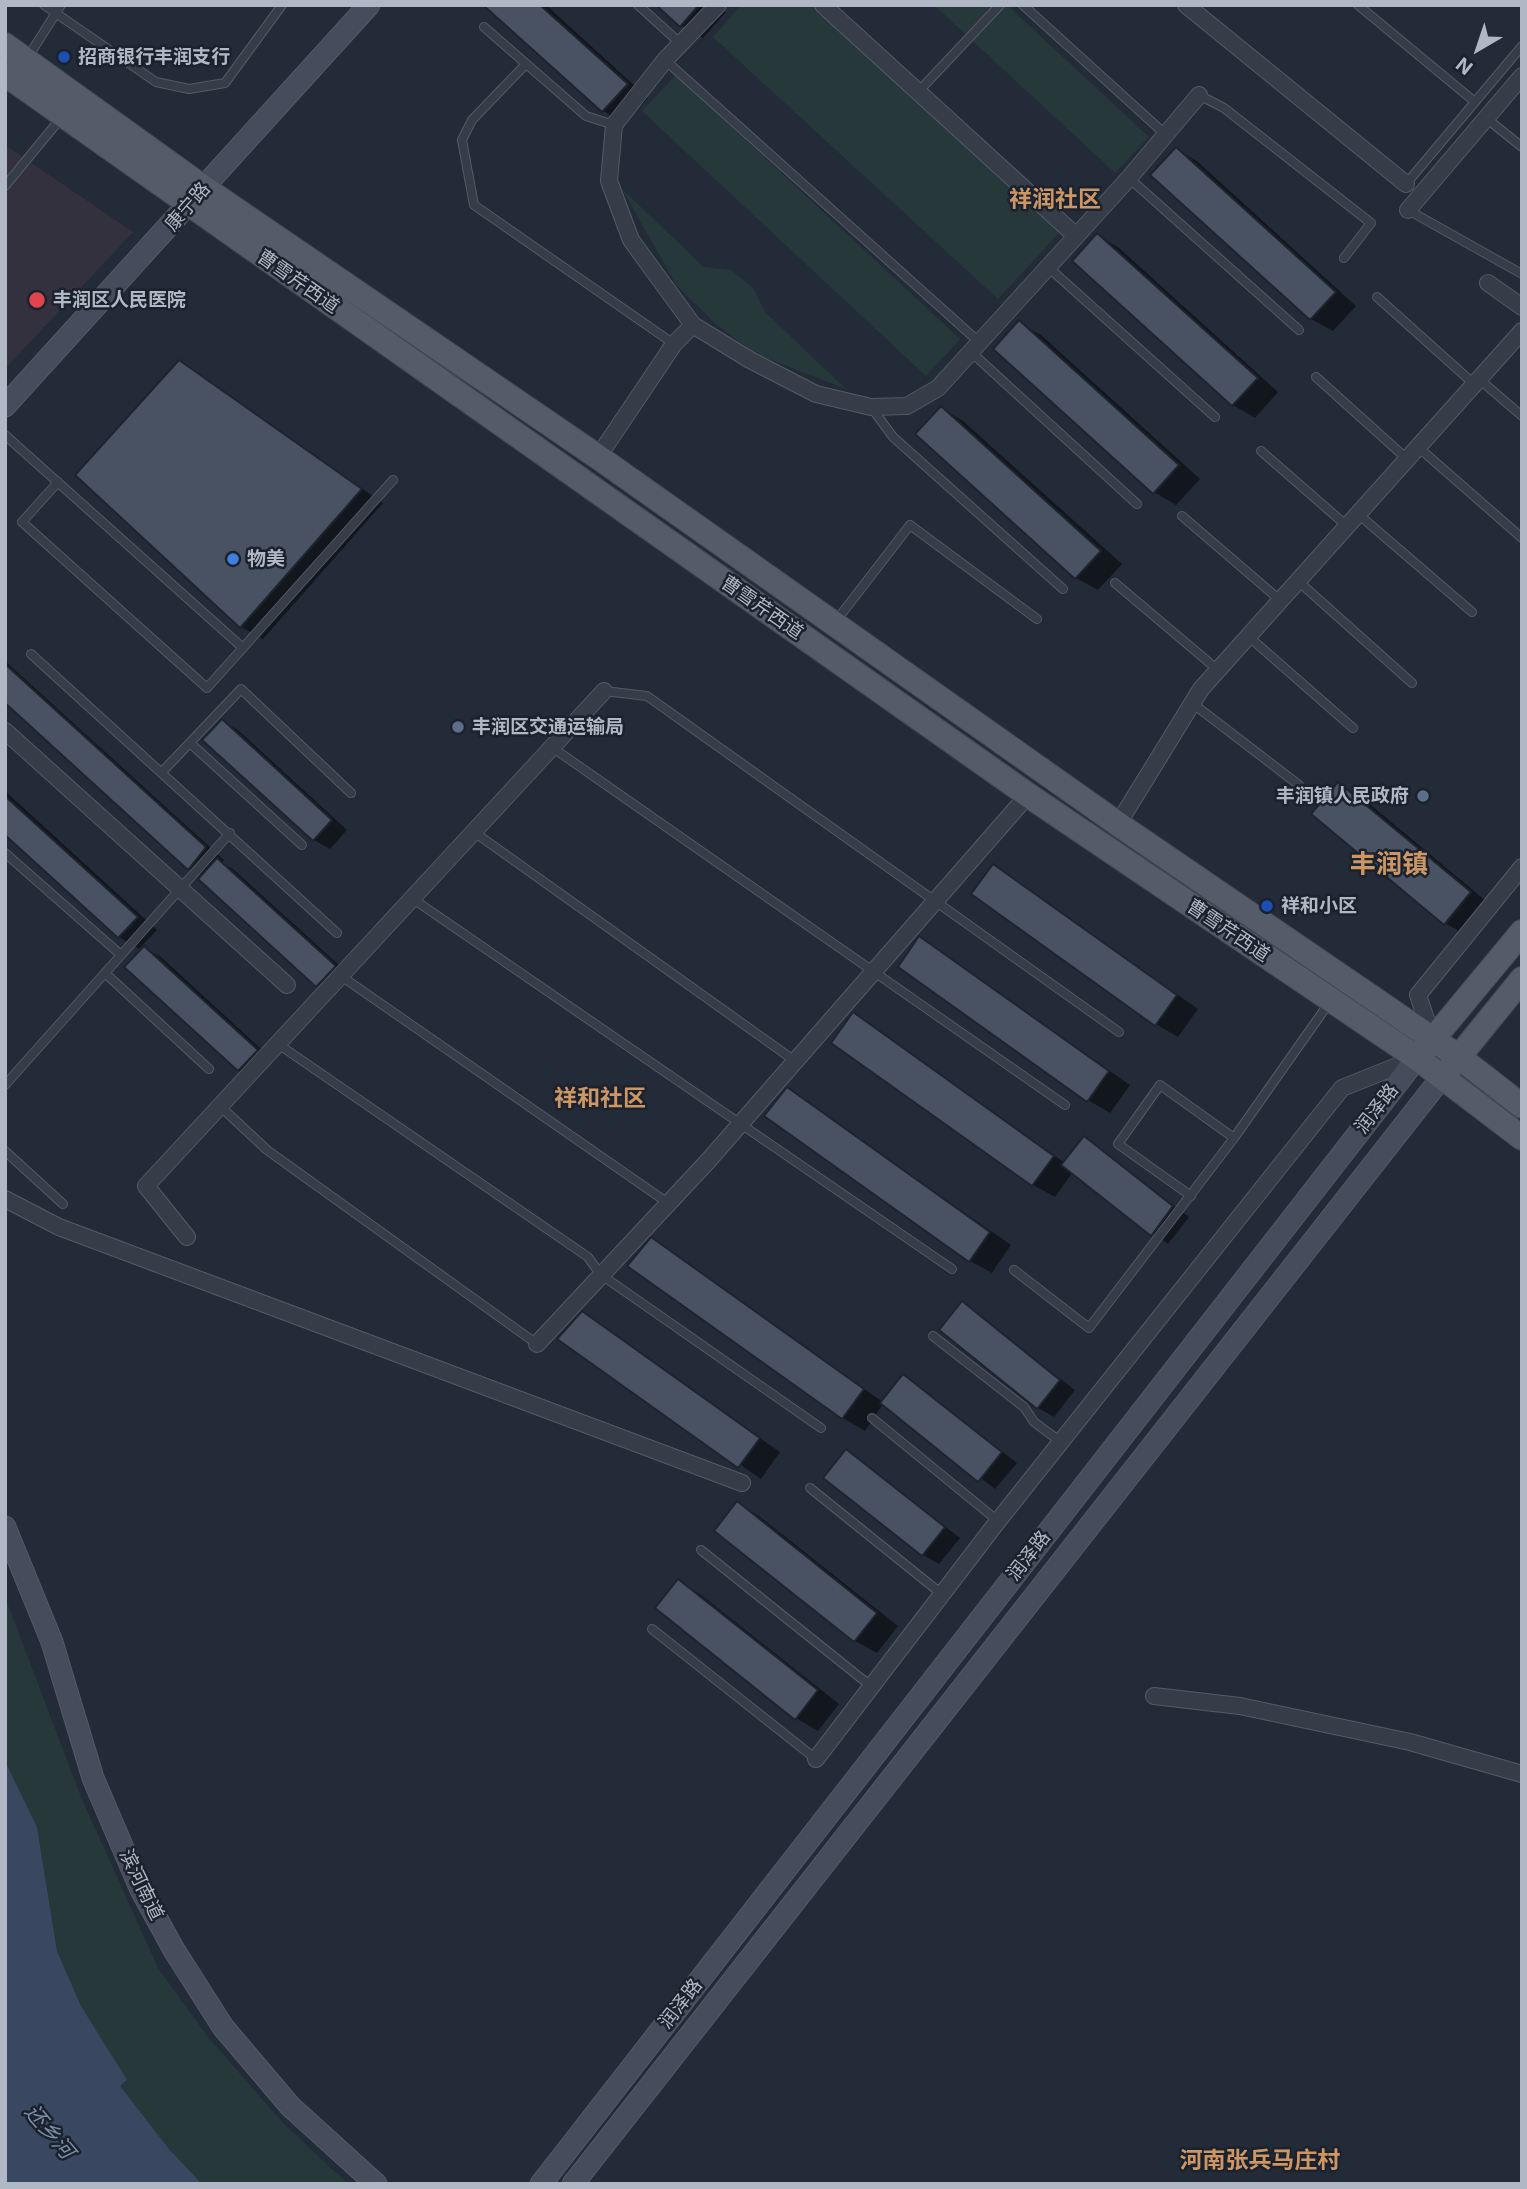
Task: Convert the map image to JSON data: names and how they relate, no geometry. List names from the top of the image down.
{
  "streets": {
    "main road": [
      "康宁路",
      "曹雪芹西道",
      "润泽路",
      "滨河南道"
    ]
  },
  "crossings": [
    ["康宁路", "曹雪芹西道"],
    ["曹雪芹西道", "润泽路"]
  ],
  "districts": [
    "祥润社区",
    "丰润镇",
    "祥和社区",
    "河南张兵马庄村"
  ],
  "water": ["还乡河"],
  "places": [
    "招商银行丰润支行",
    "丰润区人民医院",
    "物美",
    "丰润区交通运输局",
    "丰润镇人民政府",
    "祥和小区"
  ],
  "north": "bottom left"
}
